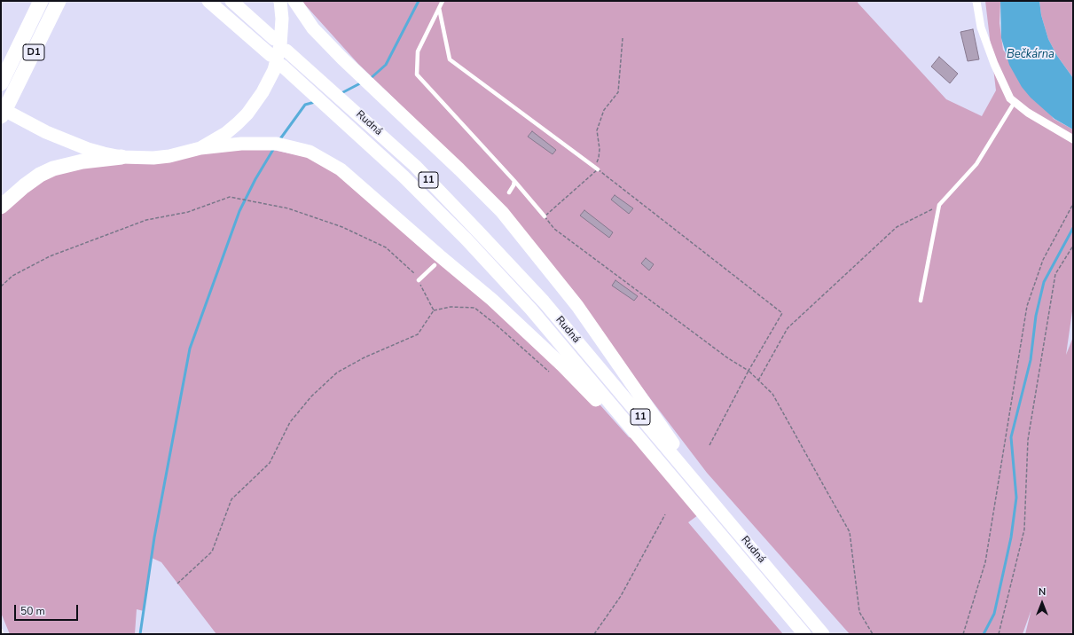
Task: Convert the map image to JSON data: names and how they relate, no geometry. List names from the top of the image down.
{
  "streets": {
    "highway": ["D1", "Rudná", "11"]
  },
  "water": ["Bečkárna"],
  "scale_bar": "50 m",
  "north": "top"
}
